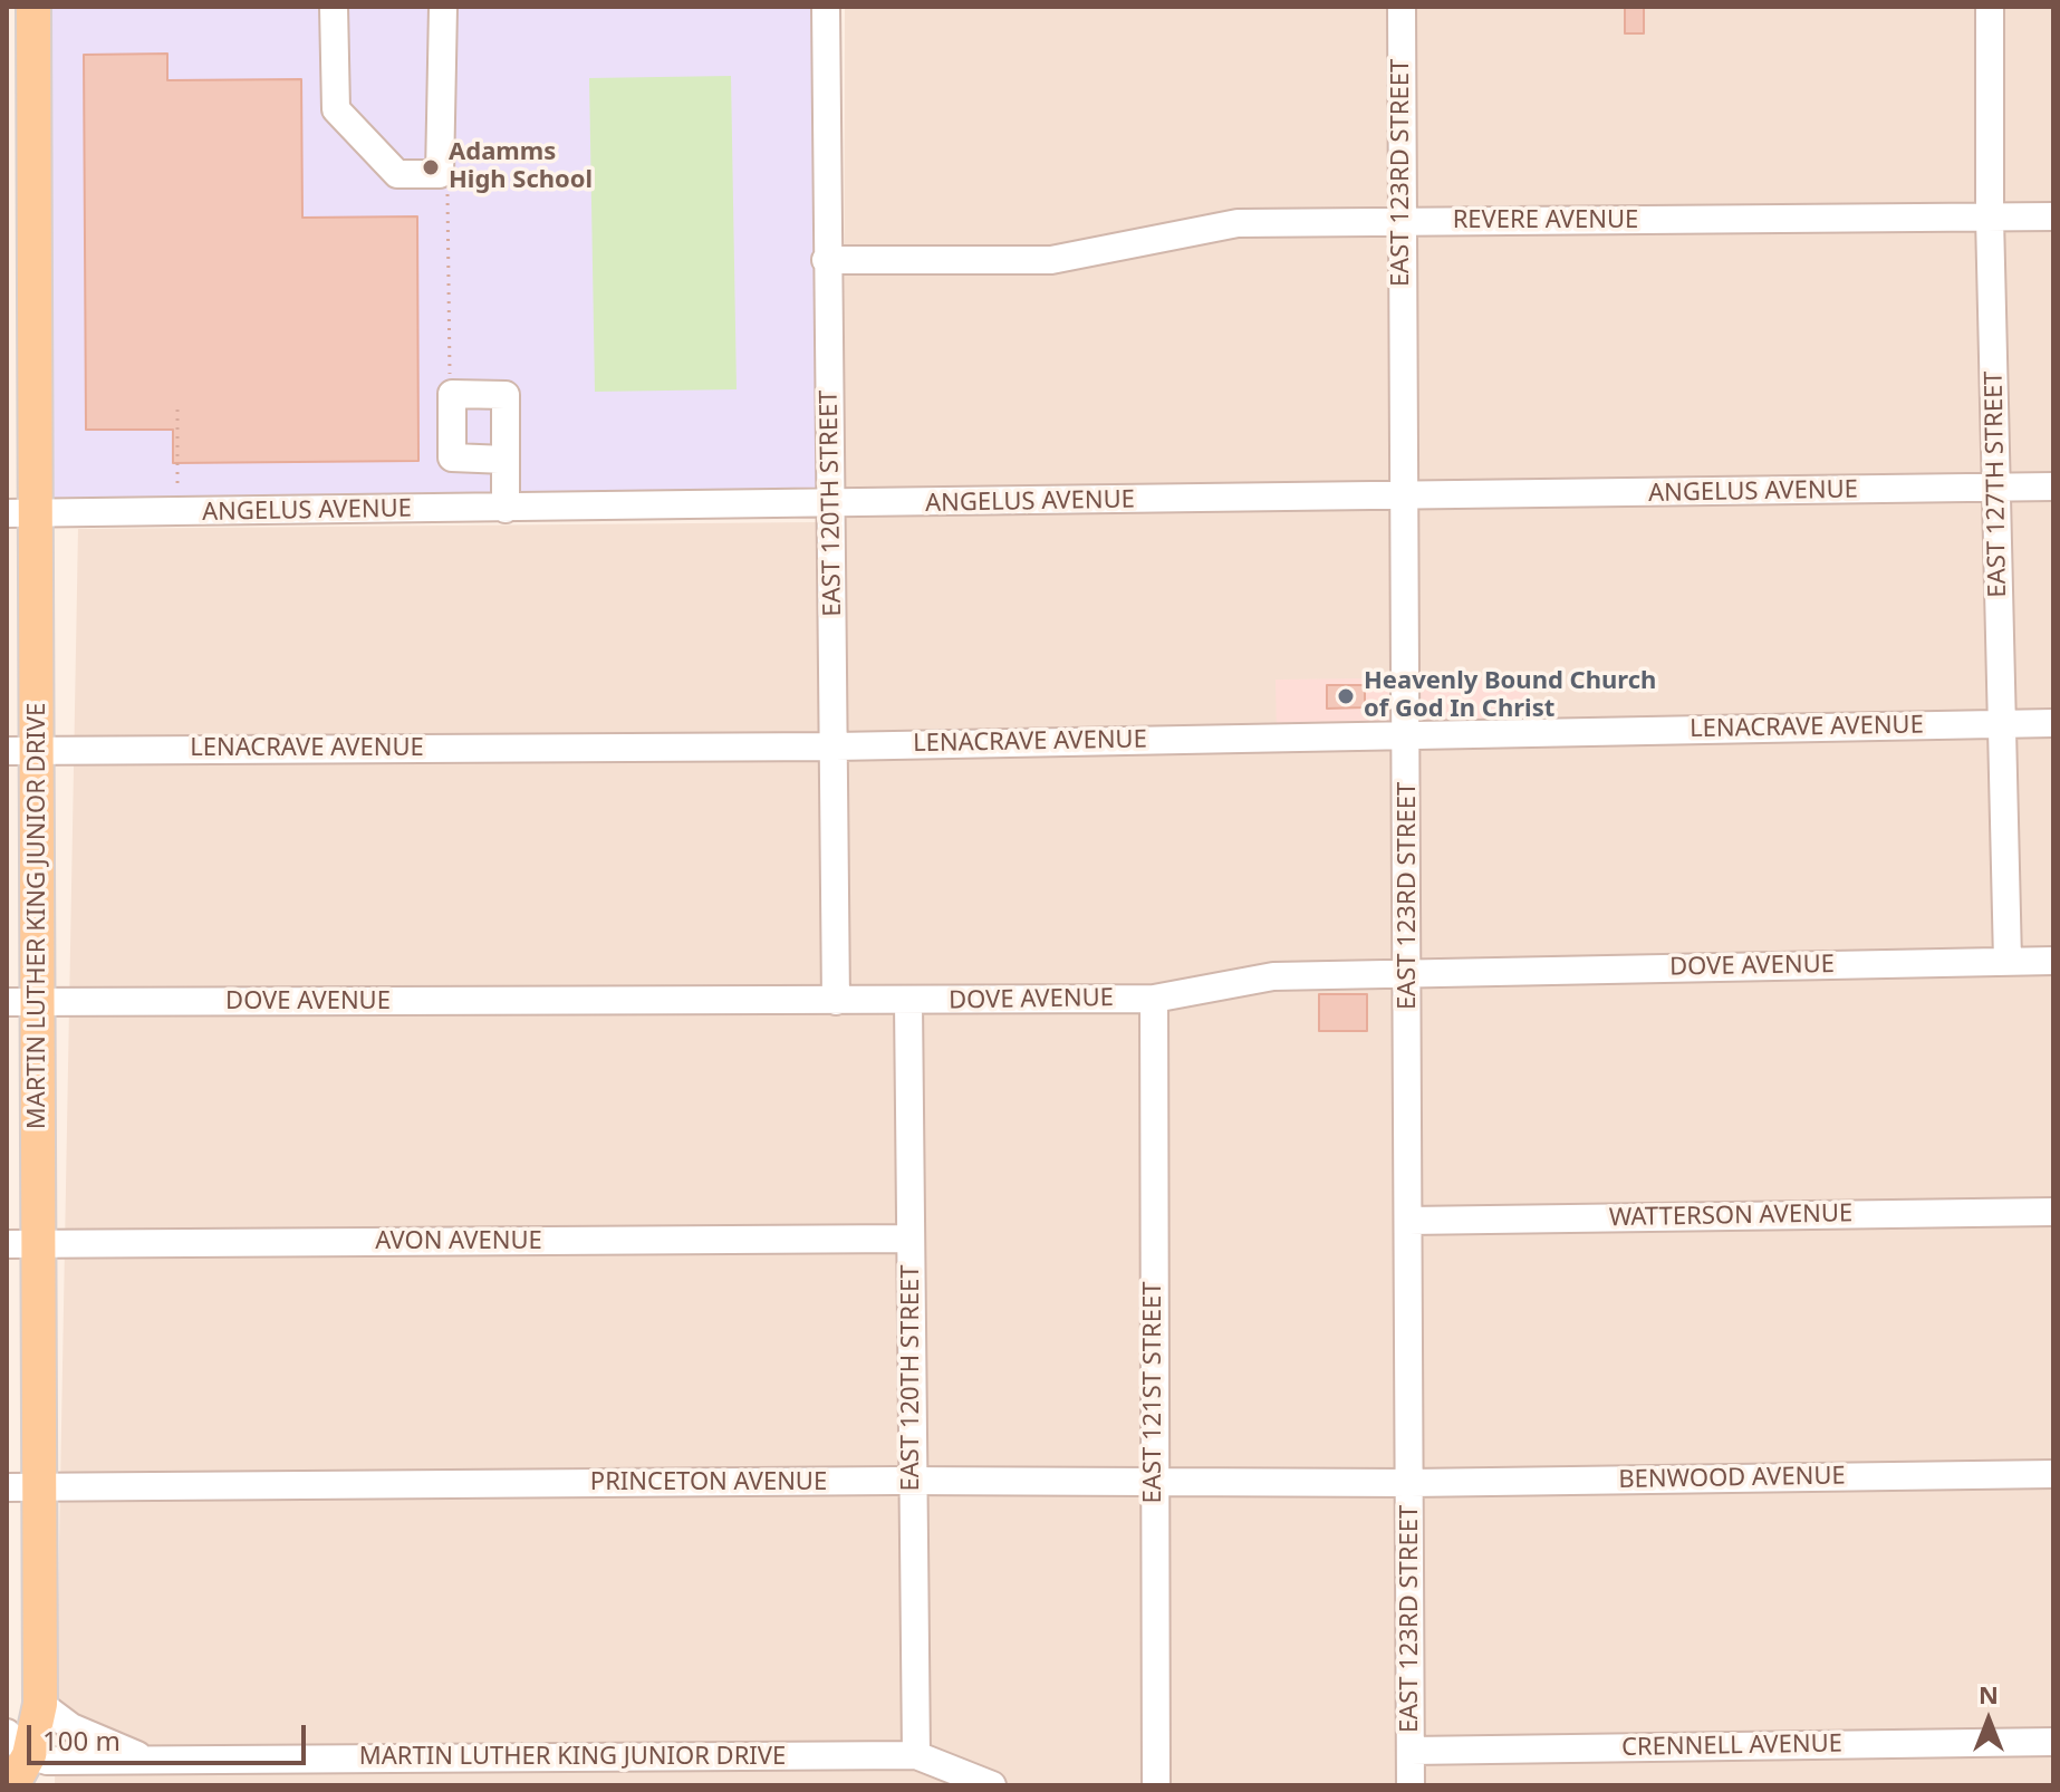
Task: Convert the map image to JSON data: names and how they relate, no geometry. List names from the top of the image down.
{
  "streets": {
    "main road": ["MARTIN LUTHER KING JUNIOR DRIVE"],
    "street": [
      "EAST 123RD STREET",
      "REVERE AVENUE",
      "EAST 127TH STREET",
      "ANGELUS AVENUE",
      "EAST 120TH STREET",
      "LENACRAVE AVENUE",
      "DOVE AVENUE",
      "WATTERSON AVENUE",
      "AVON AVENUE",
      "EAST 121ST STREET",
      "BENWOOD AVENUE",
      "PRINCETON AVENUE",
      "CRENNELL AVENUE"
    ]
  },
  "crossings": [
    ["EAST 123RD STREET", "REVERE AVENUE"],
    ["EAST 123RD STREET", "ANGELUS AVENUE"],
    ["EAST 123RD STREET", "LENACRAVE AVENUE"],
    ["EAST 123RD STREET", "DOVE AVENUE"],
    ["EAST 123RD STREET", "WATTERSON AVENUE"],
    ["EAST 123RD STREET", "BENWOOD AVENUE"],
    ["EAST 123RD STREET", "PRINCETON AVENUE"],
    ["EAST 123RD STREET", "CRENNELL AVENUE"],
    ["REVERE AVENUE", "EAST 127TH STREET"],
    ["REVERE AVENUE", "EAST 120TH STREET"],
    ["EAST 127TH STREET", "ANGELUS AVENUE"],
    ["EAST 127TH STREET", "LENACRAVE AVENUE"],
    ["EAST 127TH STREET", "DOVE AVENUE"],
    ["ANGELUS AVENUE", "EAST 120TH STREET"],
    ["ANGELUS AVENUE", "MARTIN LUTHER KING JUNIOR DRIVE"],
    ["EAST 120TH STREET", "LENACRAVE AVENUE"],
    ["EAST 120TH STREET", "MARTIN LUTHER KING JUNIOR DRIVE"],
    ["EAST 120TH STREET", "DOVE AVENUE"],
    ["EAST 120TH STREET", "AVON AVENUE"],
    ["EAST 120TH STREET", "PRINCETON AVENUE"],
    ["LENACRAVE AVENUE", "MARTIN LUTHER KING JUNIOR DRIVE"],
    ["MARTIN LUTHER KING JUNIOR DRIVE", "DOVE AVENUE"],
    ["MARTIN LUTHER KING JUNIOR DRIVE", "AVON AVENUE"],
    ["MARTIN LUTHER KING JUNIOR DRIVE", "PRINCETON AVENUE"],
    ["DOVE AVENUE", "EAST 121ST STREET"],
    ["EAST 121ST STREET", "PRINCETON AVENUE"],
    ["BENWOOD AVENUE", "PRINCETON AVENUE"]
  ],
  "places": ["Adamms High School", "Heavenly Bound Church of God In Christ"],
  "scale_bar": "100 m",
  "north": "top"
}
